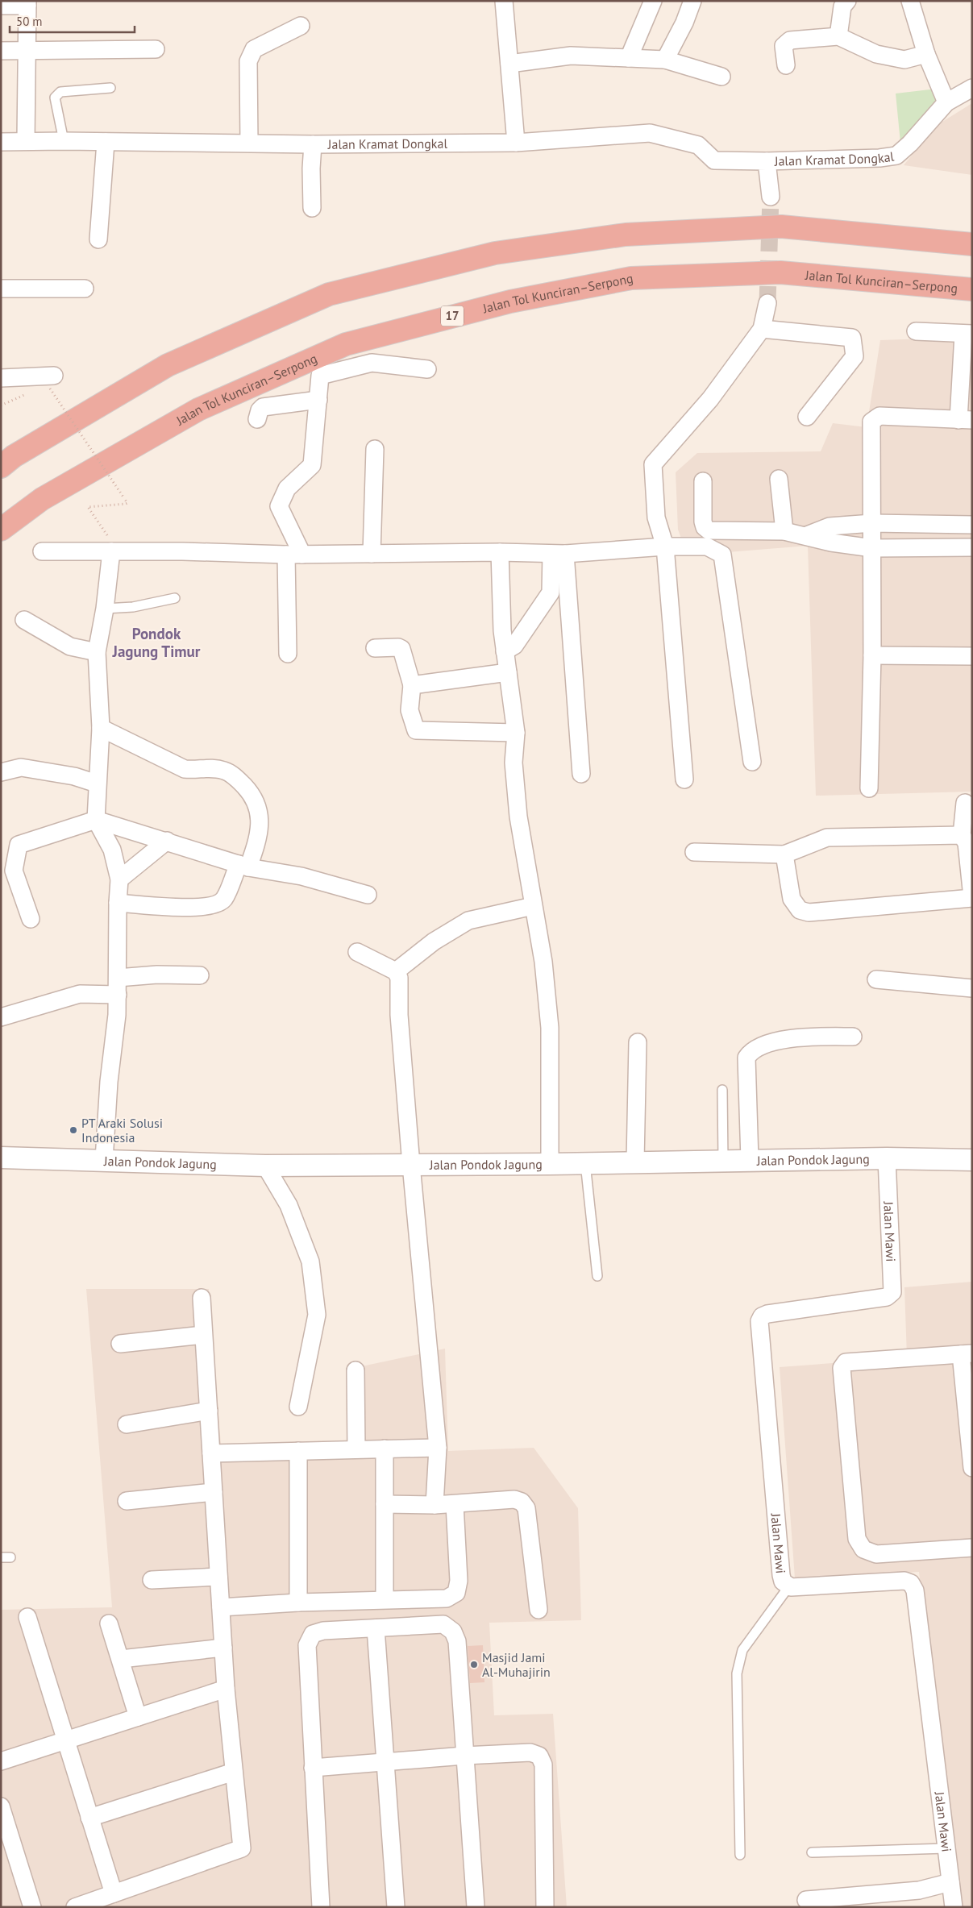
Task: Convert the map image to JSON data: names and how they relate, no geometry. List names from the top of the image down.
{
  "streets": {
    "highway": ["Jalan Tol Kunciran–Serpong", "17"],
    "street": ["Jalan Kramat Dongkal", "Jalan Pondok Jagung", "Jalan Mawi"]
  },
  "crossings": [
    ["Jalan Pondok Jagung", "Jalan Mawi"]
  ],
  "districts": ["Pondok Jagung Timur"],
  "places": ["PT Araki Solusi Indonesia", "Masjid Jami Al-Muhajirin"],
  "scale_bar": "50 m"
}
